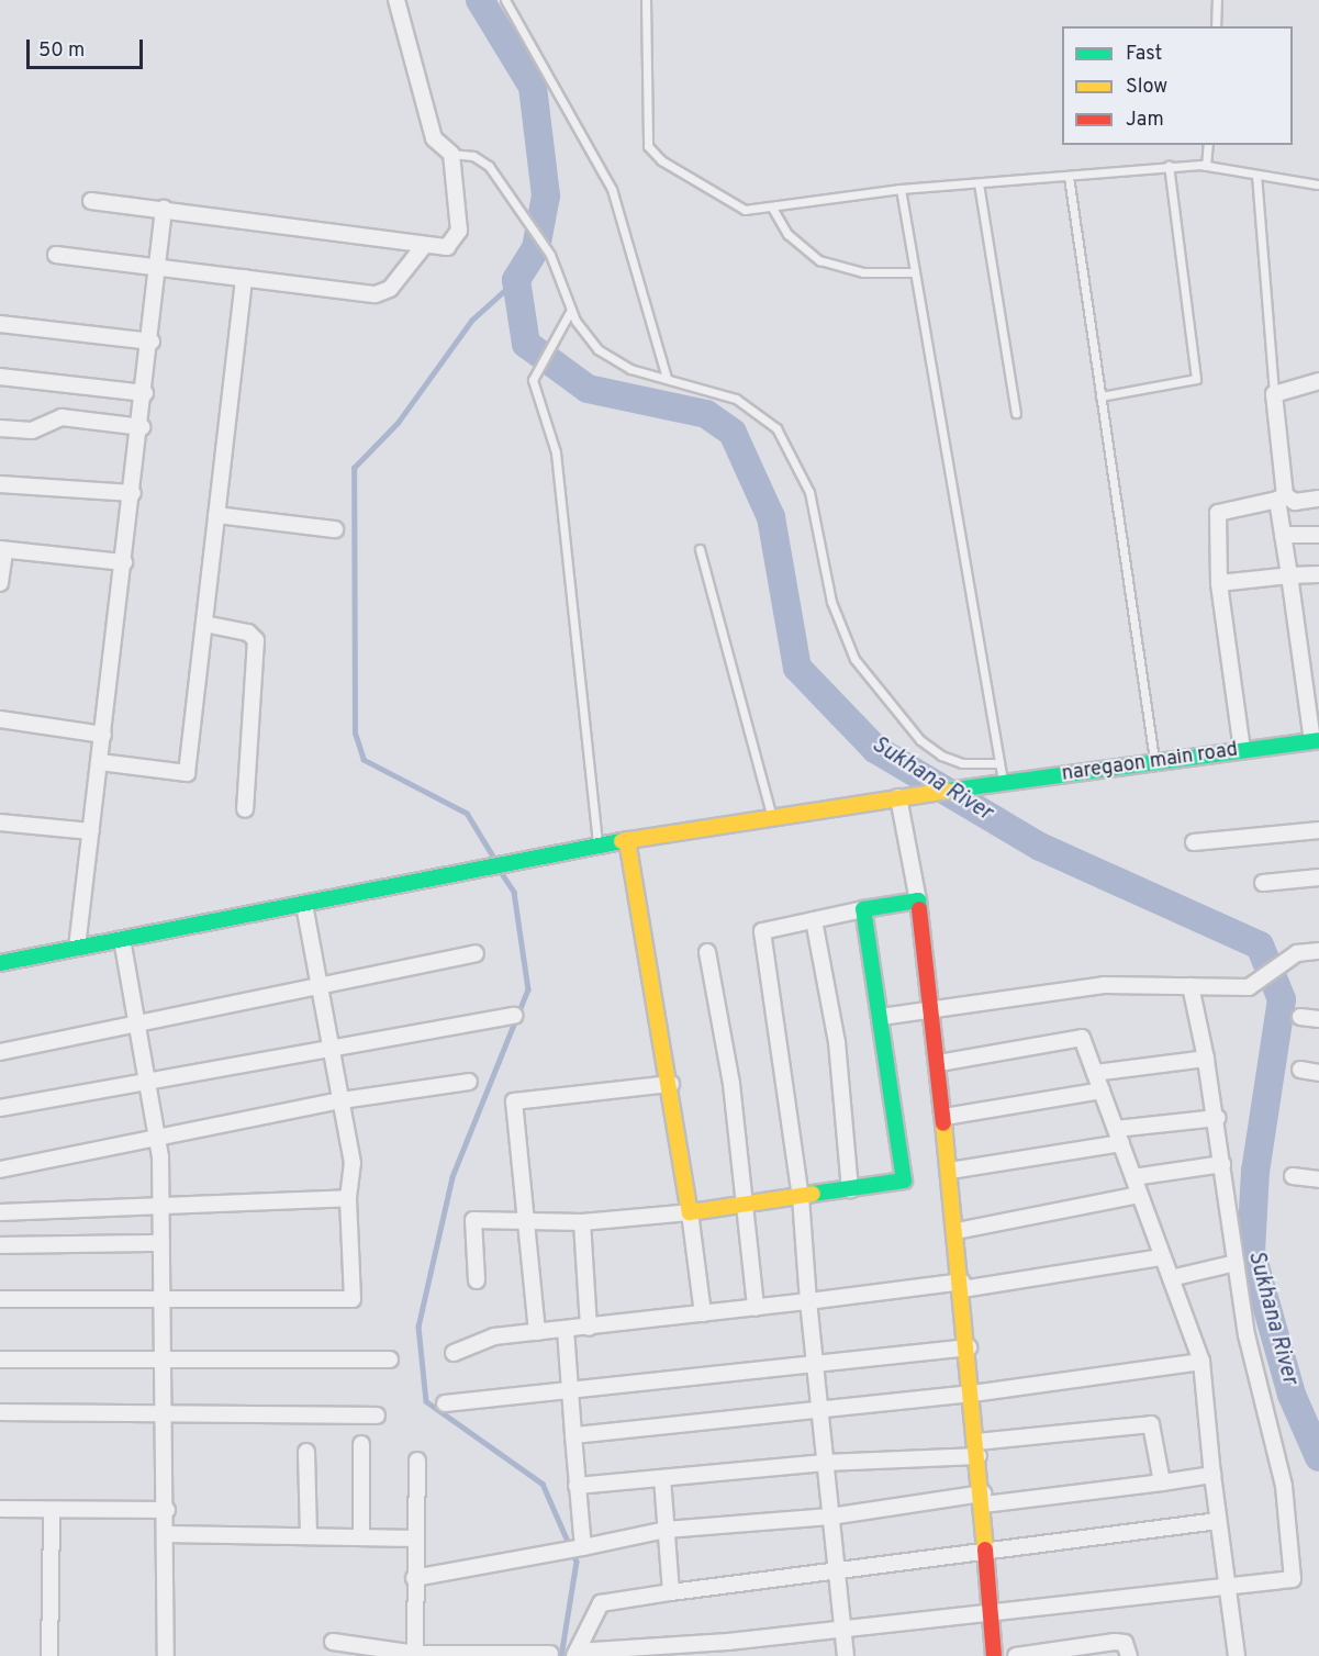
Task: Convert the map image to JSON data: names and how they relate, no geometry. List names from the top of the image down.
{
  "streets": {
    "street": ["naregaon main road"]
  },
  "water": ["Sukhana River"],
  "legend": ["Fast", "Slow", "Jam"],
  "scale_bar": "50 m"
}
